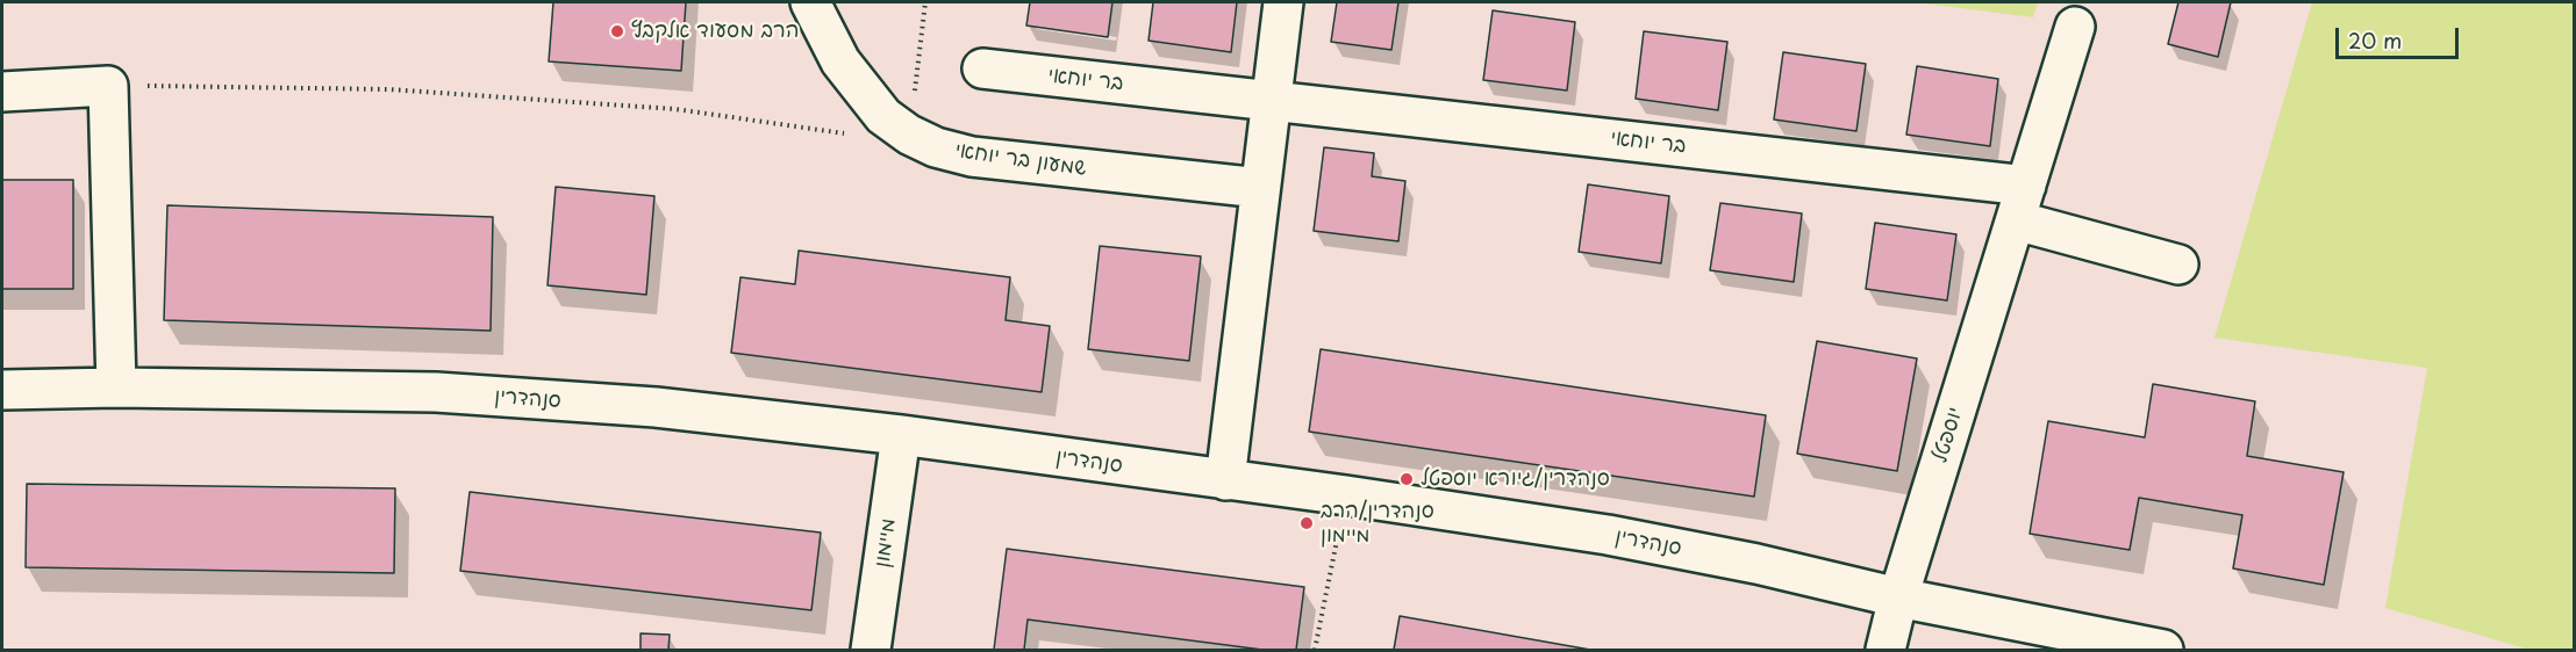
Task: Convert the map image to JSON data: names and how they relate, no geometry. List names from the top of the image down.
{
  "streets": {
    "street": [
      "בר יוחאי",
      "שמעון בר יוחאי",
      "סנהדרין",
      "יוספטל",
      "מיימון"
    ]
  },
  "crossings": [
    ["בר יוחאי", "יוספטל"],
    ["סנהדרין", "יוספטל"],
    ["סנהדרין", "מיימון"]
  ],
  "places": ["הרב מסעוד אלקבץ", "סנהדרין/גיורא יוספטל", "סנהדרין/הרב מיימון"],
  "scale_bar": "20 m"
}
